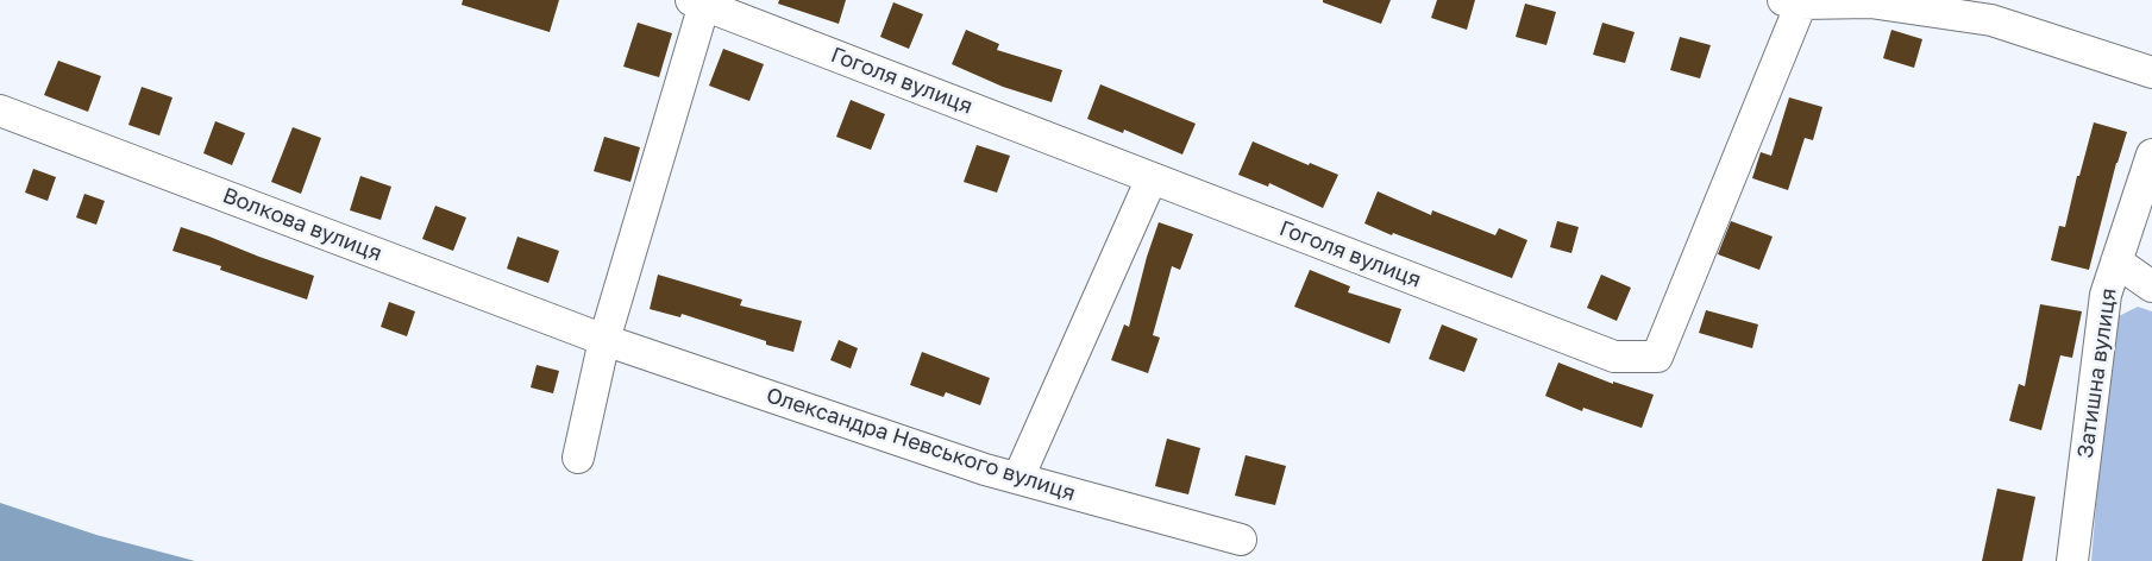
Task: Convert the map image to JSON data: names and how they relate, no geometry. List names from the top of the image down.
{
  "streets": {
    "street": [
      "Гоголя вулиця",
      "Волкова вулиця",
      "Затишна вулиця",
      "Олександра Невського вулиця"
    ]
  },
  "crossings": [
    ["Волкова вулиця", "Олександра Невського вулиця"]
  ]
}
